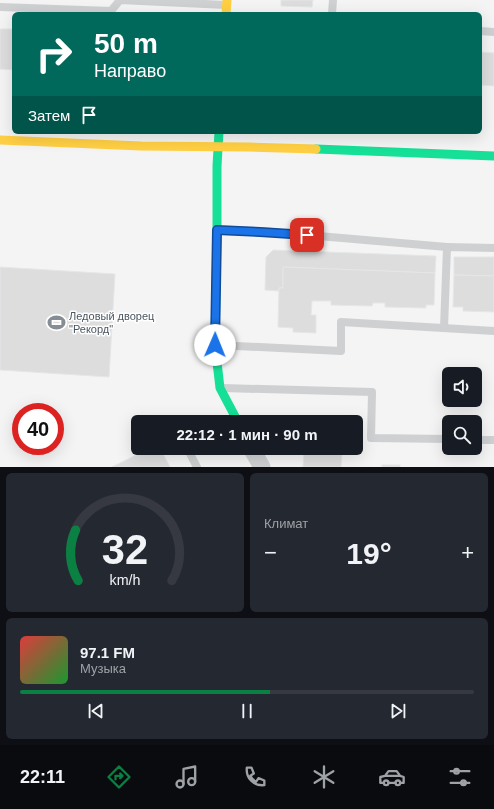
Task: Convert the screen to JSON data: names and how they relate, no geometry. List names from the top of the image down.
{
  "places": {
    "sports": ["Ледовый дворец \"Рекорд\""]
  },
  "page": {
    "turn": ["50 m", "Направо"],
    "then": "Затем",
    "limit": "40",
    "trip": "22:12 · 1 мин · 90 m",
    "tile": "Климат",
    "heat": ["−", "19°", "+"],
    "song": ["97.1 FM", "Музыка"],
    "tabs": "22:11",
    "gauge": ["32", "km/h"]
  }
}
